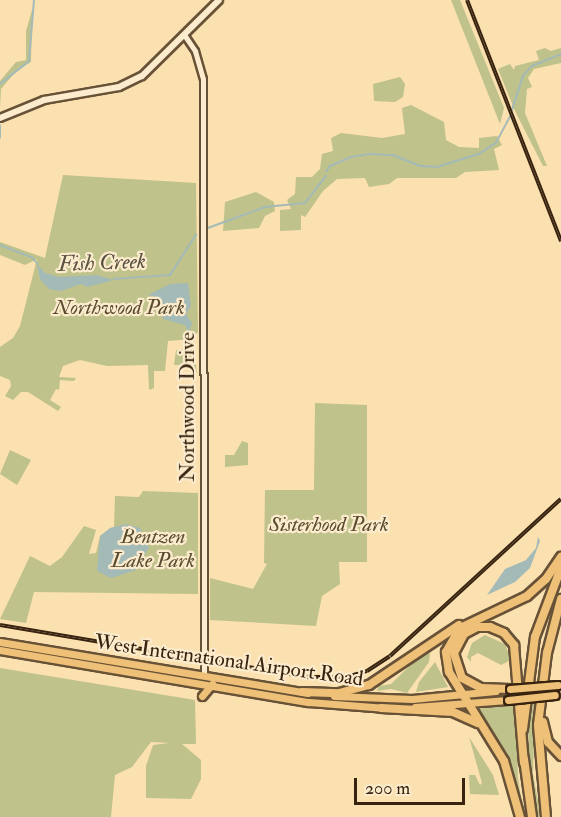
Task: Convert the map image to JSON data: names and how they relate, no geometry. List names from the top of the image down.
{
  "streets": {
    "main road": ["West International Airport Road"],
    "street": ["Northwood Drive"]
  },
  "crossings": [
    ["Northwood Drive", "West International Airport Road"]
  ],
  "water": ["Fish Creek"],
  "parks": ["Northwood Park", "Sisterhood Park", "Bentzen Lake Park"],
  "scale_bar": "200 m"
}
